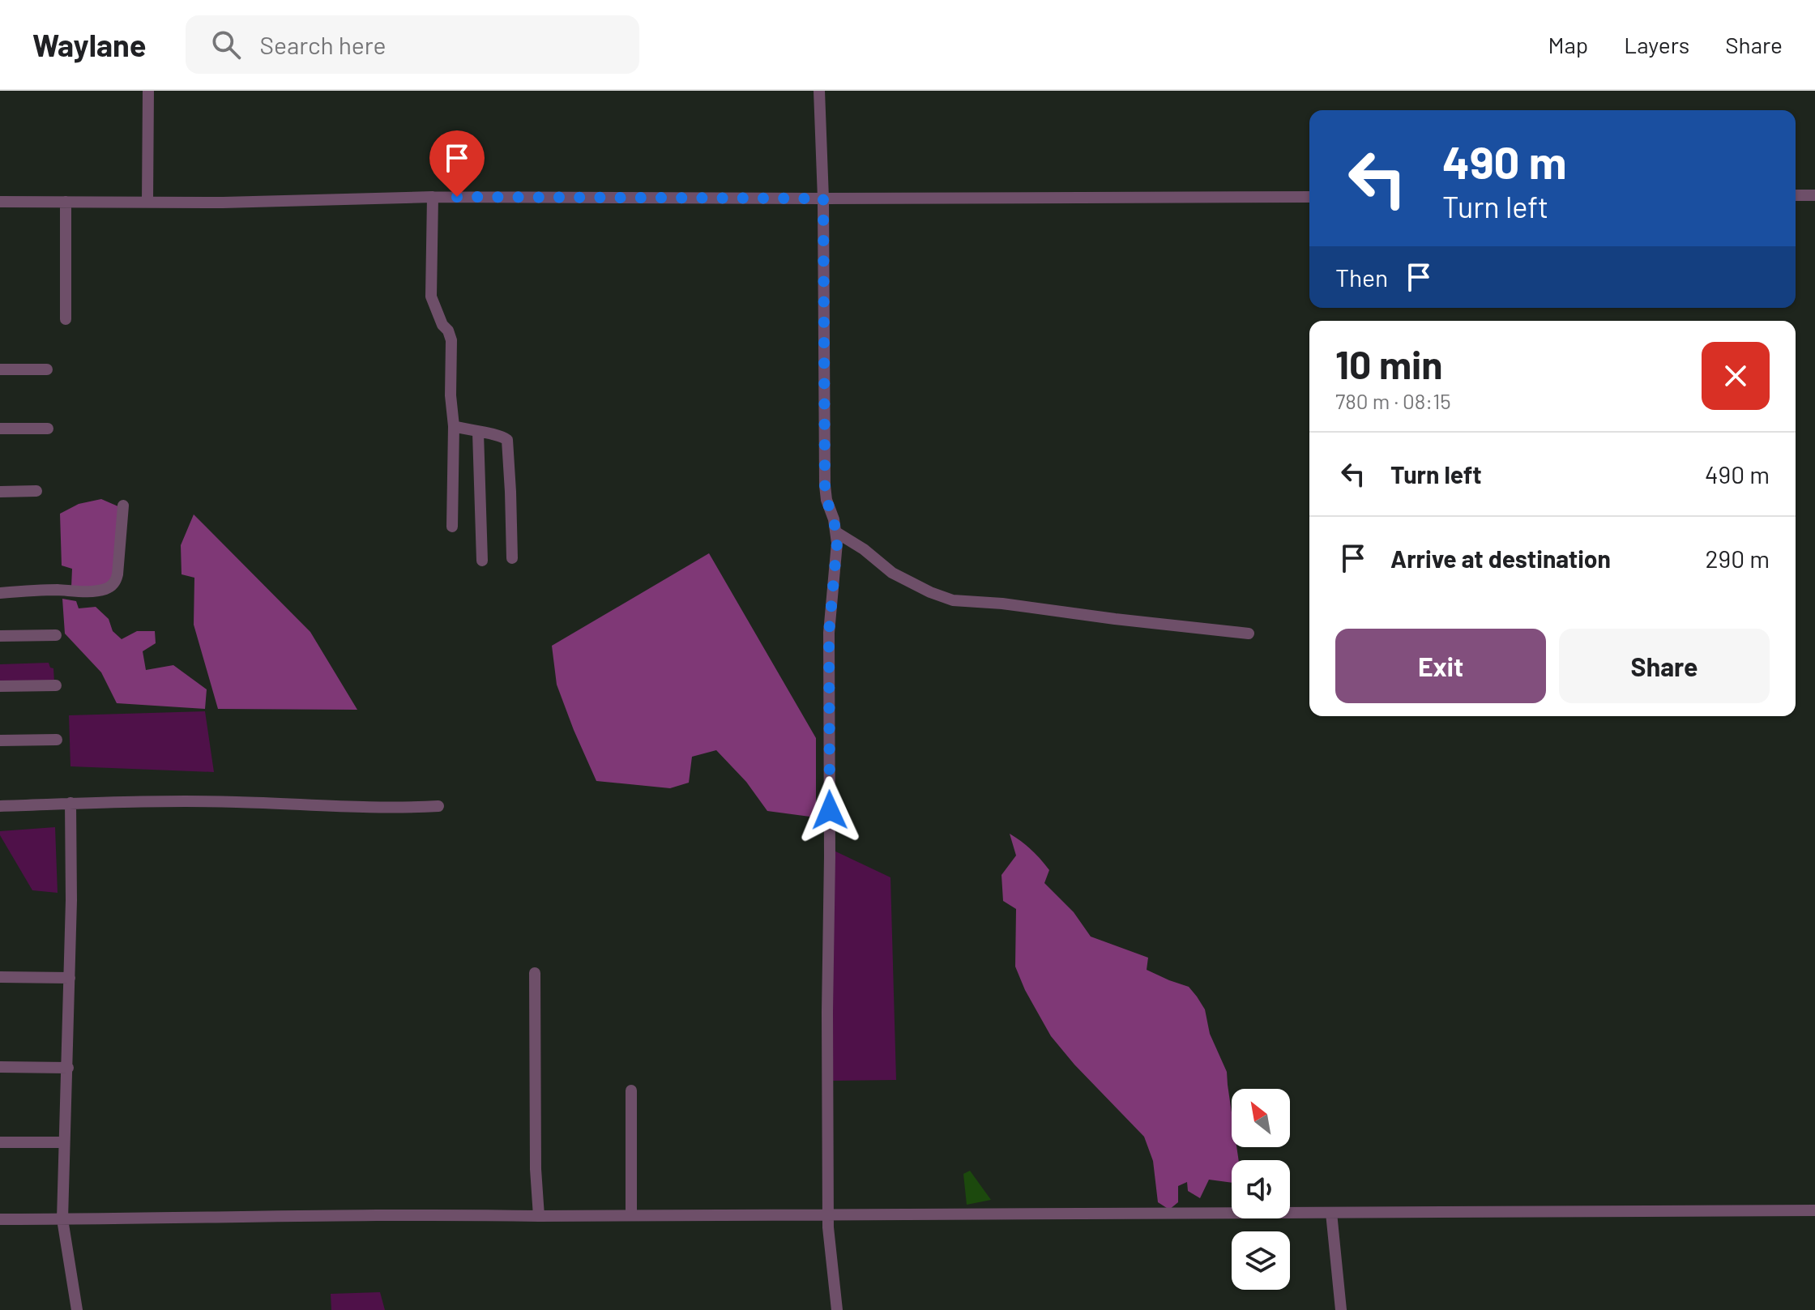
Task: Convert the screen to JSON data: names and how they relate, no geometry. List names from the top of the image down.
{
  "north": "top left",
  "page": {
    "header": "Waylane",
    "search": "Search here",
    "nav": ["Map", "Layers", "Share"],
    "turn": ["490 m", "Turn left"],
    "then": "Then",
    "heading": ["10 min", "780 m · 08:15"],
    "list": [
      {
        "name": "Turn left",
        "value": "490 m"
      },
      {
        "name": "Arrive at destination",
        "value": "290 m"
      }
    ],
    "buttons": ["Exit", "Share"]
  }
}
